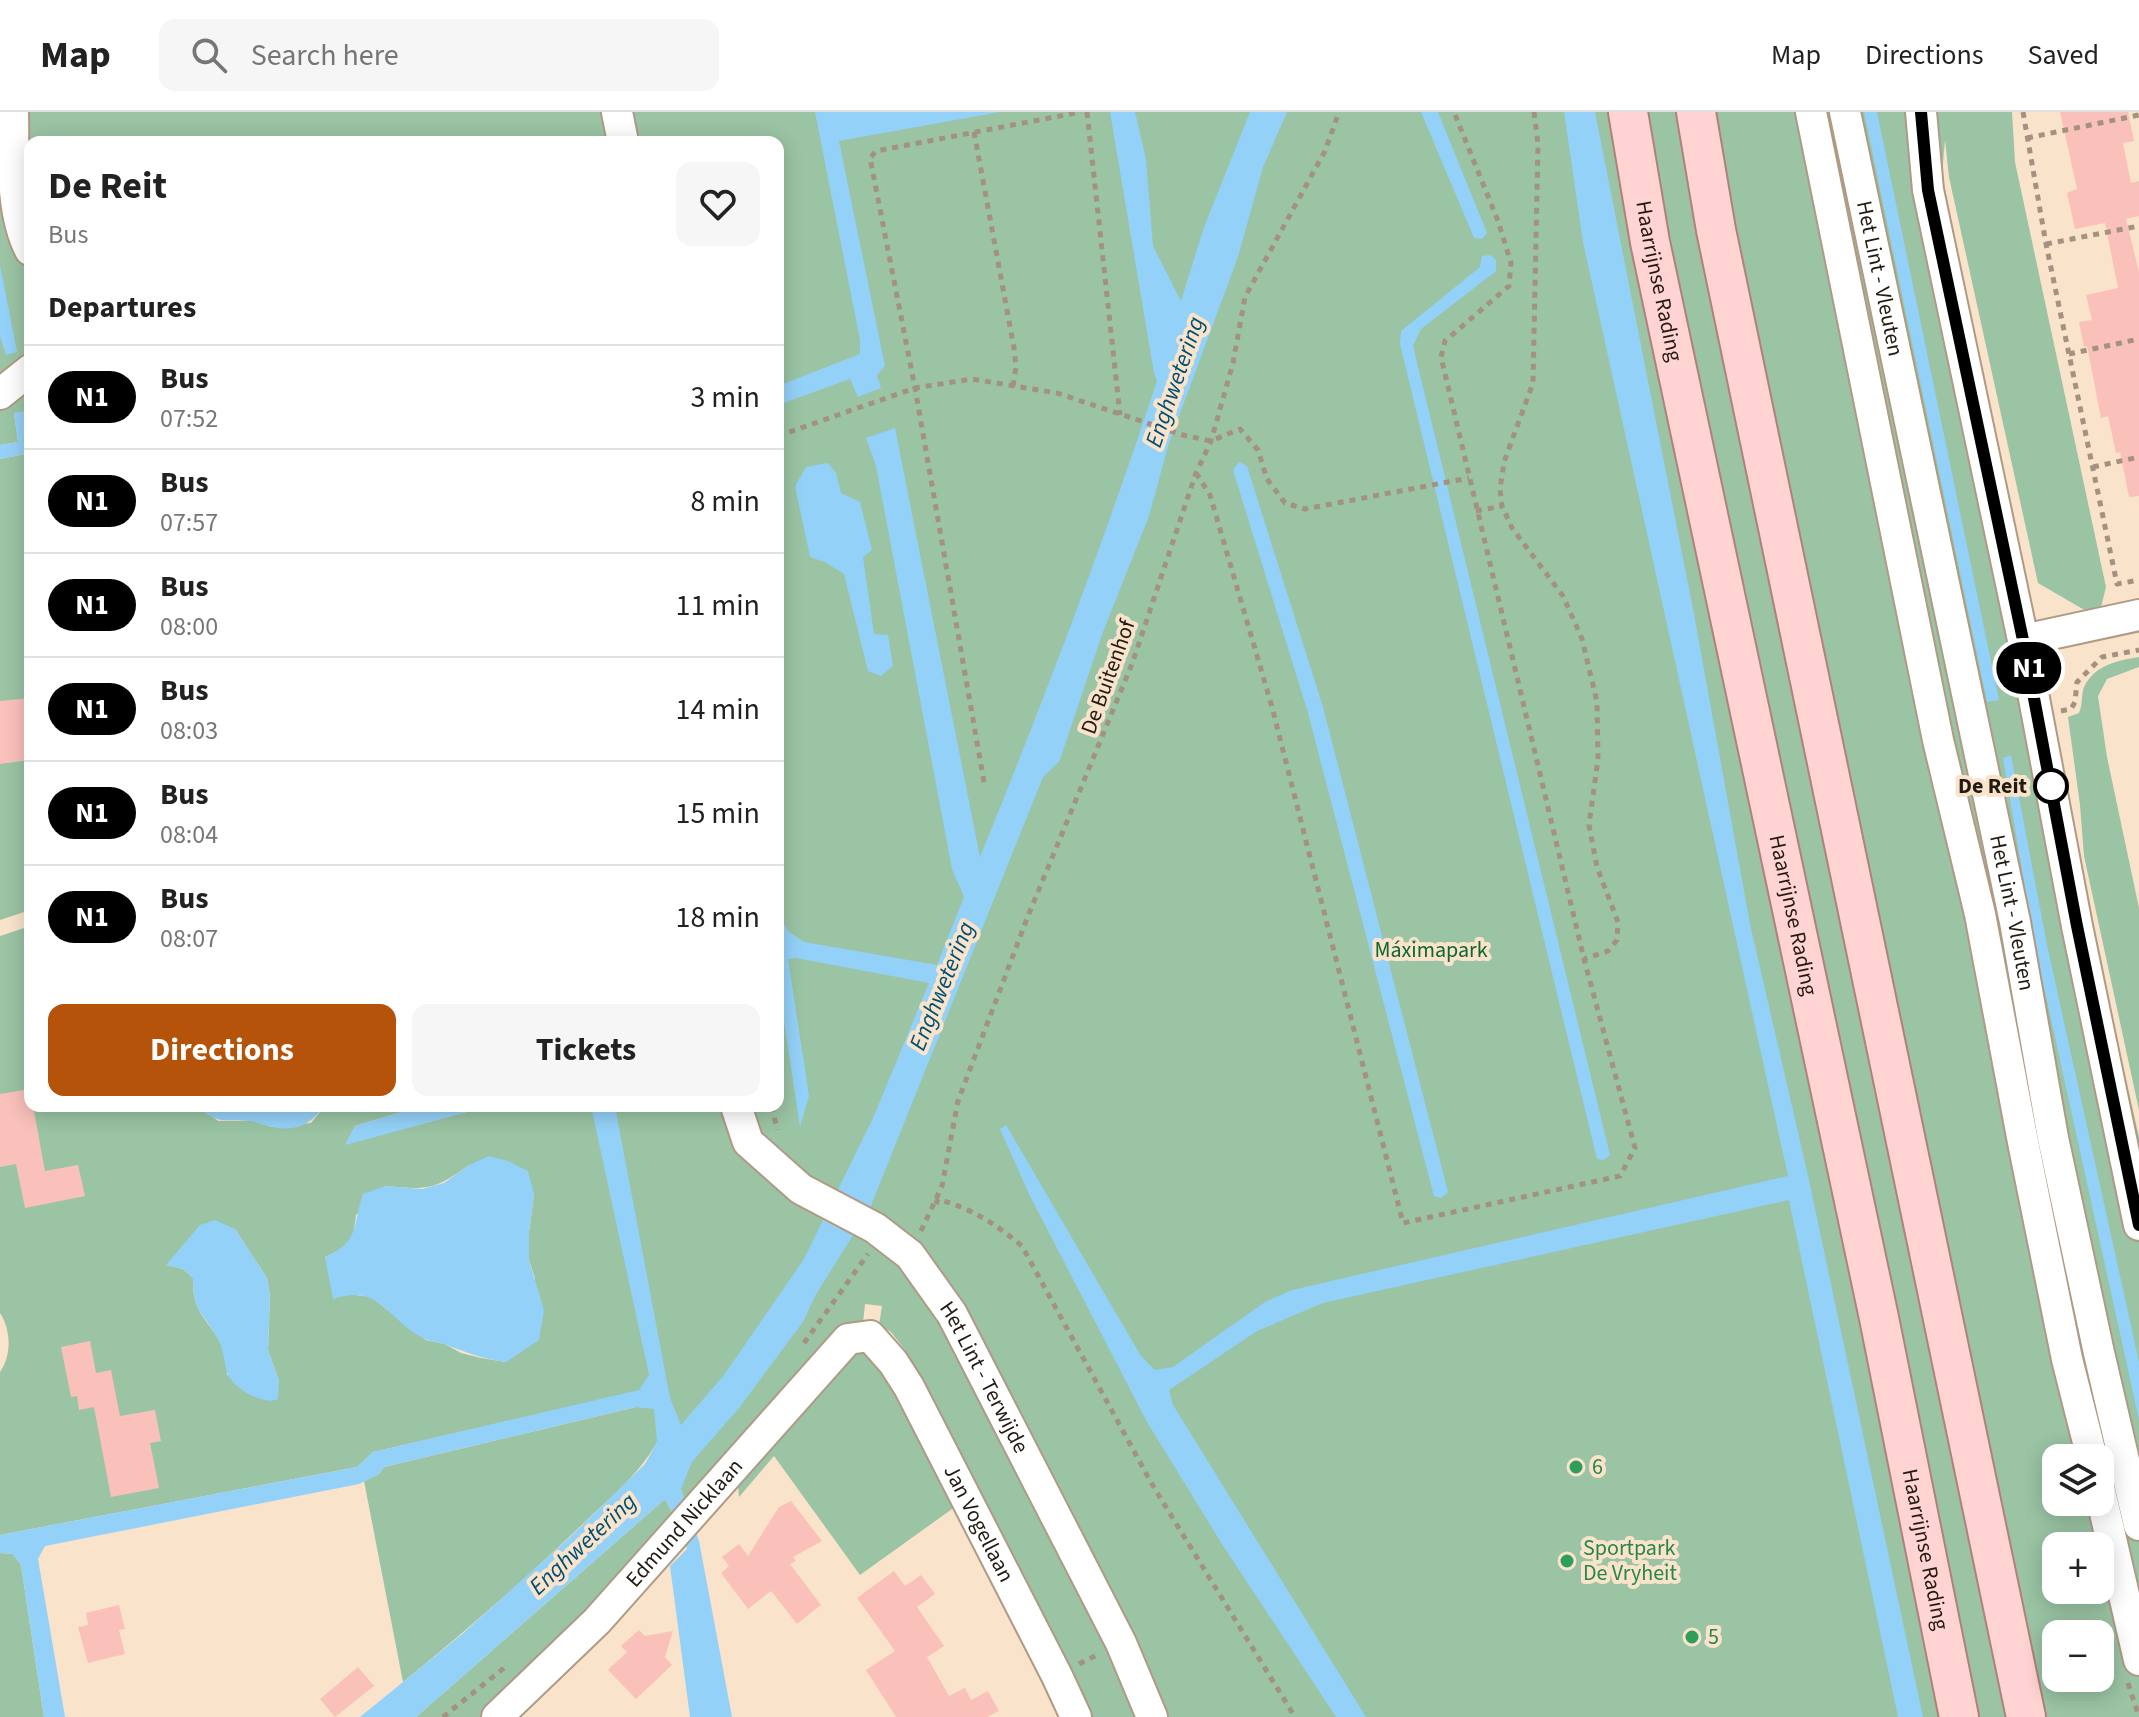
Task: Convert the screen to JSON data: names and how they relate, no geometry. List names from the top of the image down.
{
  "streets": {
    "main road": ["Haarrijnse Rading"],
    "street": [
      "Het Lint - Vleuten",
      "Het Lint - Terwijde",
      "Jan Vogellaan",
      "Edmund Nicklaan"
    ],
    "path": ["De Buitenhof"]
  },
  "crossings": [
    ["De Buitenhof", "Het Lint - Terwijde"],
    ["Jan Vogellaan", "Edmund Nicklaan"]
  ],
  "water": ["Enghwetering"],
  "parks": ["Máximapark"],
  "places": [
    "De Reit",
    "6",
    "Sportpark De Vryheit",
    "5"
  ],
  "lines": ["bus line N1"],
  "page": {
    "header": "Map",
    "search": "Search here",
    "nav": ["Map", "Directions", "Saved"],
    "on_map": "N1",
    "heading": [
      ["De Reit", "Bus"],
      "Departures"
    ],
    "list": [
      {
        "mark": "N1",
        "name": "Bus",
        "note": "07:52",
        "value": "3 min"
      },
      {
        "mark": "N1",
        "name": "Bus",
        "note": "07:57",
        "value": "8 min"
      },
      {
        "mark": "N1",
        "name": "Bus",
        "note": "08:00",
        "value": "11 min"
      },
      {
        "mark": "N1",
        "name": "Bus",
        "note": "08:03",
        "value": "14 min"
      },
      {
        "mark": "N1",
        "name": "Bus",
        "note": "08:04",
        "value": "15 min"
      },
      {
        "mark": "N1",
        "name": "Bus",
        "note": "08:07",
        "value": "18 min"
      }
    ],
    "buttons": ["Directions", "Tickets"],
    "map_buttons": ["+", "−"]
  }
}
